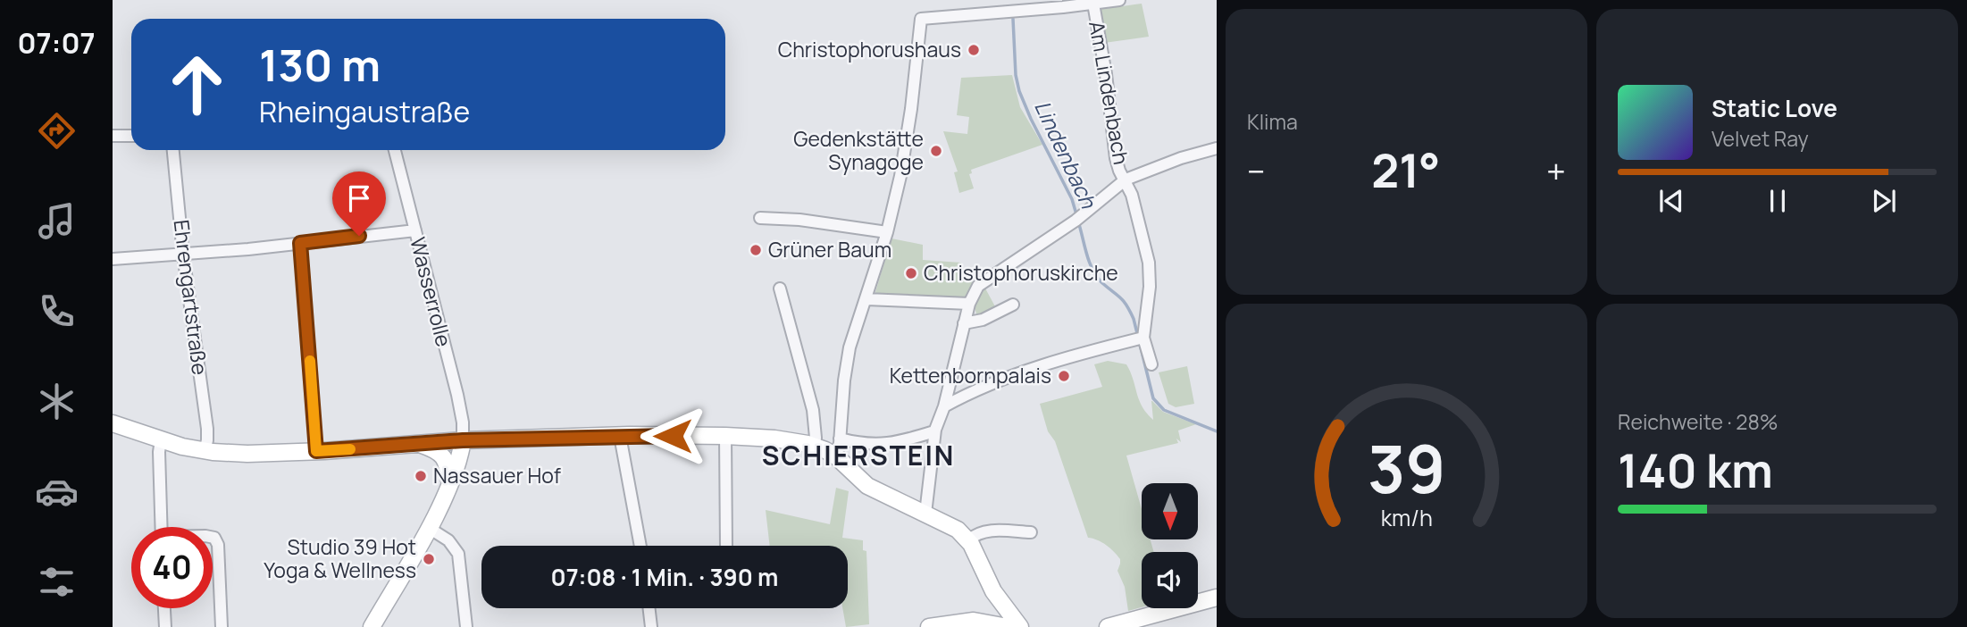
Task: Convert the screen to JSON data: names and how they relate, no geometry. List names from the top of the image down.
{
  "streets": {
    "street": ["Am Lindenbach", "Wasserrolle", "Ehrengartstraße"]
  },
  "districts": ["SCHIERSTEIN"],
  "water": ["Lindenbach"],
  "places": [
    "Christophorushaus",
    "Gedenkstätte Synagoge",
    "Grüner Baum",
    "Christophoruskirche",
    "Kettenbornpalais",
    "Nassauer Hof",
    "Studio 39 Hot Yoga & Wellness"
  ],
  "north": "bottom",
  "page": {
    "tabs": "07:07",
    "tile": [
      "Klima",
      ["Reichweite · 28%", "140 km"]
    ],
    "turn": ["130 m", "Rheingaustraße"],
    "song": ["Static Love", "Velvet Ray"],
    "heat": ["−", "21°", "+"],
    "limit": "40",
    "trip": "07:08 · 1 Min. · 390 m",
    "gauge": ["39", "km/h"]
  }
}
